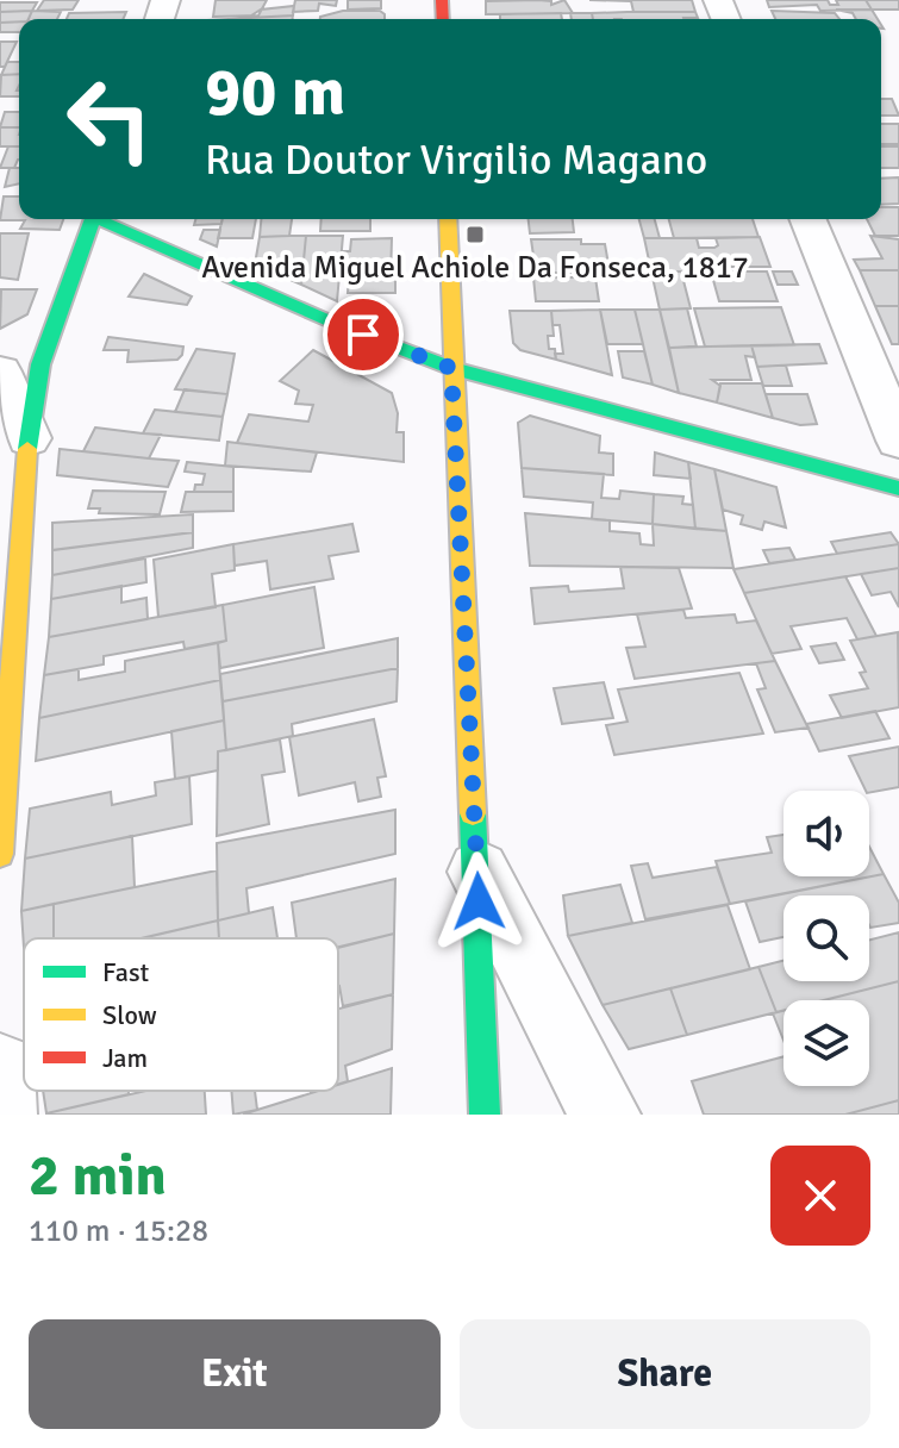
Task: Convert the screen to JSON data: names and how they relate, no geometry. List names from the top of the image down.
{
  "places": {
    "transit": ["Avenida Miguel Achiole Da Fonseca, 1817"]
  },
  "legend": ["Fast", "Slow", "Jam"],
  "page": {
    "turn": ["90 m", "Rua Doutor Virgilio Magano"],
    "heading": ["2 min", "110 m · 15:28"],
    "buttons": ["Exit", "Share"]
  }
}
